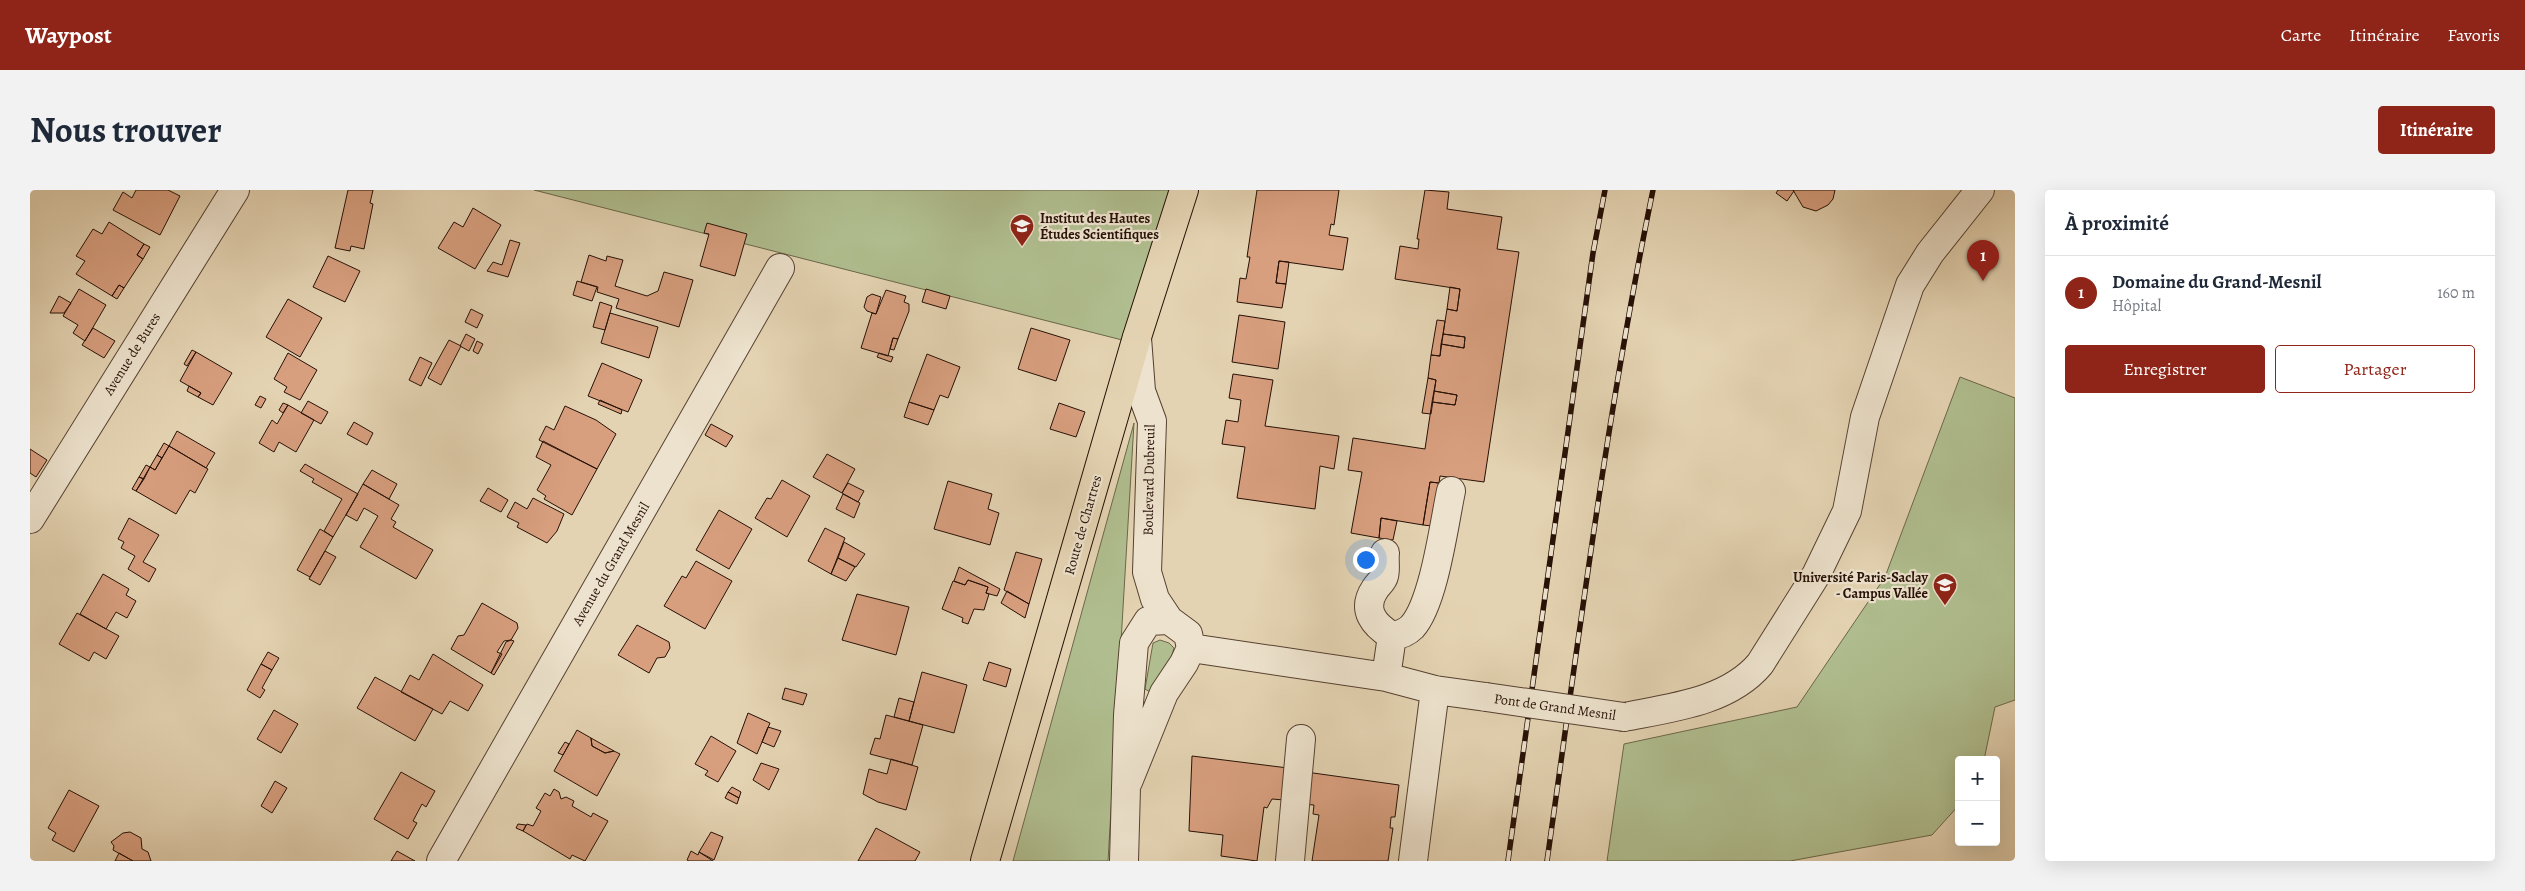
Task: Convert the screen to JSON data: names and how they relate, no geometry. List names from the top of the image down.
{
  "streets": {
    "main road": ["Route de Chartres"],
    "street": [
      "Avenue de Bures",
      "Boulevard Dubreuil",
      "Avenue du Grand Mesnil",
      "Pont de Grand Mesnil"
    ]
  },
  "crossings": [
    ["Boulevard Dubreuil", "Route de Chartres"],
    ["Boulevard Dubreuil", "Pont de Grand Mesnil"]
  ],
  "places": {
    "school or university": ["Institut des Hautes Études Scientifiques", "Université Paris-Saclay - Campus Vallée"]
  },
  "page": {
    "header": "Waypost",
    "nav": ["Carte", "Itinéraire", "Favoris"],
    "title": "Nous trouver",
    "buttons": [
      "Itinéraire",
      ["Enregistrer", "Partager"]
    ],
    "heading": "À proximité",
    "pins": "1",
    "list": [
      {
        "mark": "1",
        "name": "Domaine du Grand-Mesnil",
        "note": "Hôpital",
        "value": "160 m"
      }
    ],
    "map_buttons": ["+", "−"]
  }
}
